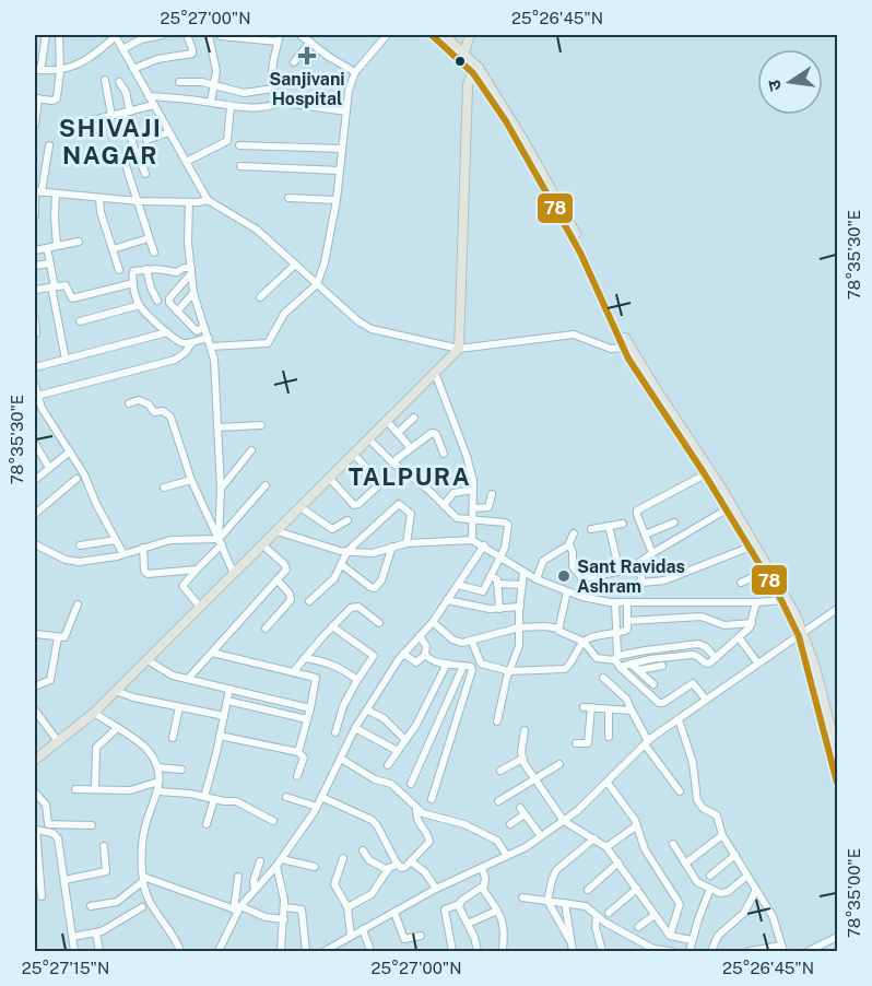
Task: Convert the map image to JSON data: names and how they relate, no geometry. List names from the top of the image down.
{
  "districts": ["SHIVAJI NAGAR", "TALPURA"],
  "places": {
    "health": ["Sanjivani Hospital"],
    "other": ["Sant Ravidas Ashram"]
  },
  "lines": ["transit line 78"],
  "north": "left",
  "coordinates": [
    "25°27'00\"N",
    "25°26'45\"N",
    "78°35'30\"E",
    "78°35'00\"E",
    "25°27'15\"N"
  ]
}
